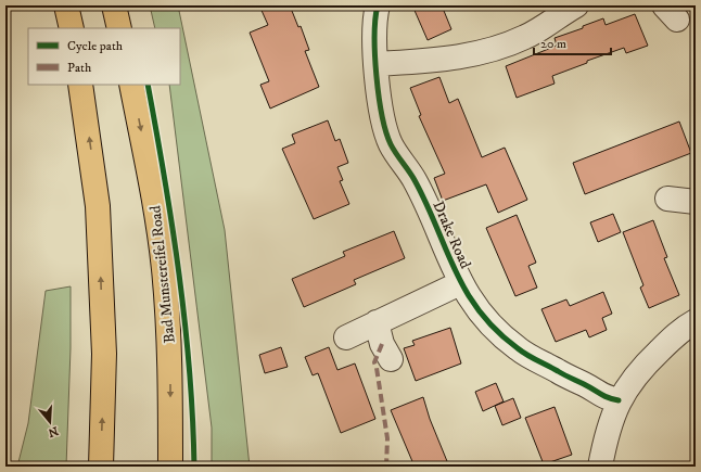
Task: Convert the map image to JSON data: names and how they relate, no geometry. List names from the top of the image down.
{
  "streets": {
    "highway": ["Bad Munstereifel Road"],
    "street": ["Drake Road"]
  },
  "legend": ["Cycle path", "Path"],
  "scale_bar": "20 m",
  "north": "bottom"
}
